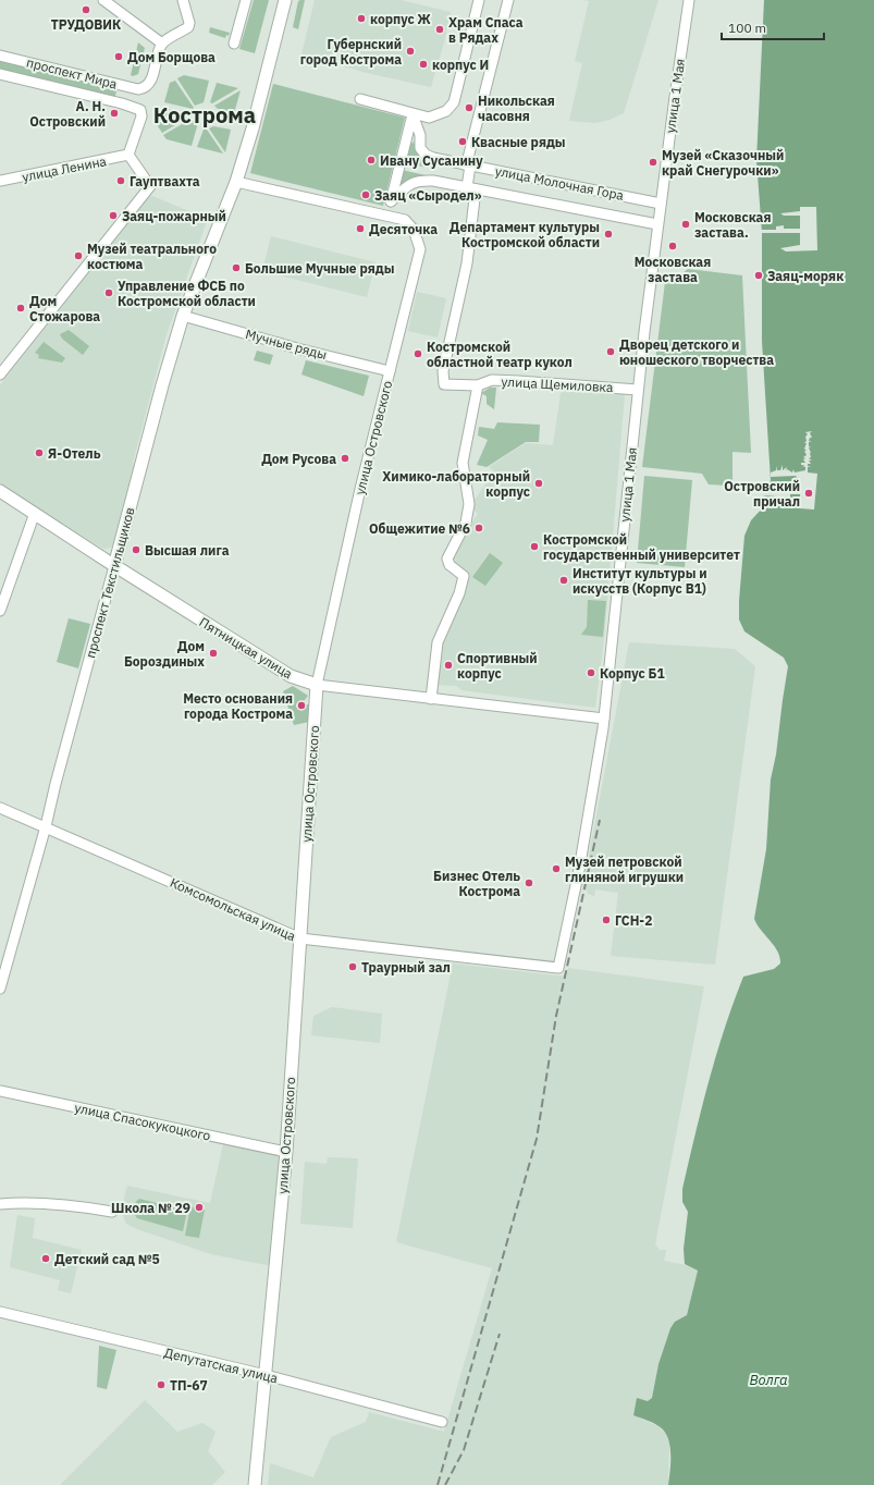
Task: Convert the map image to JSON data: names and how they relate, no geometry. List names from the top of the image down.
{
  "streets": {
    "main road": ["улица Островского", "проспект Текстильщиков", "Пятницкая улица"],
    "street": [
      "проспект Мира",
      "улица 1 Мая",
      "улица Ленина",
      "улица Молочная Гора",
      "Мучные ряды",
      "улица Щемиловка",
      "Комсомольская улица",
      "улица Спасокукоцкого",
      "Депутатская улица"
    ]
  },
  "crossings": [
    ["проспект Мира", "улица Ленина"],
    ["улица 1 Мая", "улица Молочная Гора"],
    ["улица 1 Мая", "улица Щемиловка"],
    ["улица 1 Мая", "Пятницкая улица"],
    ["улица 1 Мая", "Комсомольская улица"],
    ["улица Молочная Гора", "улица Щемиловка"],
    ["Мучные ряды", "улица Островского"],
    ["Мучные ряды", "проспект Текстильщиков"],
    ["улица Островского", "Пятницкая улица"],
    ["улица Островского", "Комсомольская улица"],
    ["улица Островского", "улица Спасокукоцкого"],
    ["улица Островского", "Депутатская улица"],
    ["проспект Текстильщиков", "Пятницкая улица"],
    ["проспект Текстильщиков", "Комсомольская улица"]
  ],
  "districts": ["Кострома"],
  "water": ["Волга"],
  "places": [
    "ТРУДОВИК",
    "корпус Ж",
    "Храм Спаса в Рядах",
    "Губернский город Кострома",
    "Дом Борщова",
    "корпус И",
    "Никольская часовня",
    "А. Н. Островский",
    "Квасные ряды",
    "Ивану Сусанину",
    "Музей «Сказочный край Снегурочки»",
    "Гауптвахта",
    "Заяц «Сыродел»",
    "Заяц-пожарный",
    "Московская застава.",
    "Десяточка",
    "Департамент культуры Костромской области",
    "Московская застава",
    "Музей театрального костюма",
    "Большие Мучные ряды",
    "Заяц-моряк",
    "Управление ФСБ по Костромской области",
    "Дом Стожарова",
    "Дворец детского и юношеского творчества",
    "Костромской областной театр кукол",
    "Я-Отель",
    "Дом Русова",
    "Химико-лабораторный корпус",
    "Островский причал",
    "Общежитие №6",
    "Костромской государственный университет",
    "Высшая лига",
    "Институт культуры и искусств (Корпус В1)",
    "Дом Бороздиных",
    "Спортивный корпус",
    "Корпус Б1",
    "Место основания города Кострома",
    "Музей петровской глиняной игрушки",
    "Бизнес Отель Кострома",
    "ГСН-2",
    "Траурный зал",
    "Школа № 29",
    "Детский сад №5",
    "ТП-67"
  ],
  "scale_bar": "100 m"
}
